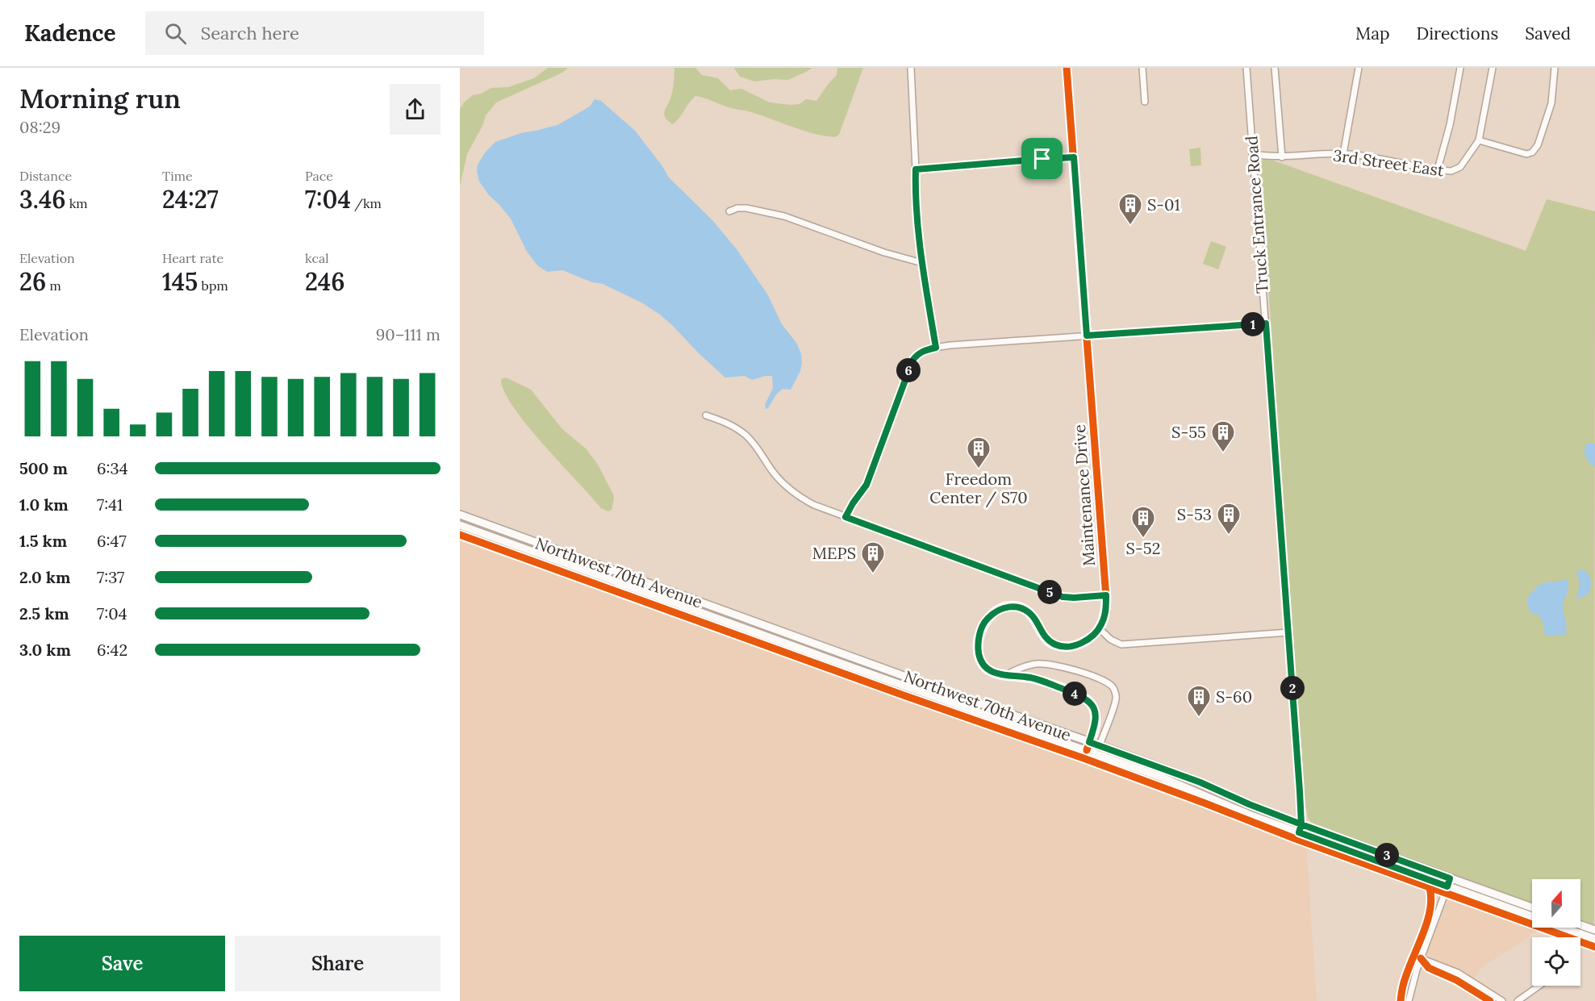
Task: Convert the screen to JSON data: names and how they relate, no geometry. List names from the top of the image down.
{
  "streets": {
    "main road": ["Northwest 70th Avenue"],
    "street": ["3rd Street East", "Truck Entrance Road", "Maintenance Drive"]
  },
  "crossings": [
    ["3rd Street East", "Truck Entrance Road"],
    ["Truck Entrance Road", "Northwest 70th Avenue"]
  ],
  "places": {
    "building": [
      "S-01",
      "S-55",
      "Freedom Center / S70",
      "S-53",
      "S-52",
      "MEPS",
      "S-60"
    ]
  },
  "north": "top",
  "page": {
    "header": "Kadence",
    "search": "Search here",
    "nav": ["Map", "Directions", "Saved"],
    "heading": ["Morning run", "08:29"],
    "stats": [
      ["Distance", "3.46 km"],
      ["Time", "24:27"],
      ["Pace", "7:04 /km"],
      ["Elevation", "26 m"],
      ["Heart rate", "145 bpm"],
      ["kcal", "246"]
    ],
    "pins": [
      "1",
      "6",
      "5",
      "2",
      "4",
      "3"
    ],
    "chart": ["Elevation", "90–111 m"],
    "list": [
      {
        "name": "500 m",
        "note": "6:34"
      },
      {
        "name": "1.0 km",
        "note": "7:41"
      },
      {
        "name": "1.5 km",
        "note": "6:47"
      },
      {
        "name": "2.0 km",
        "note": "7:37"
      },
      {
        "name": "2.5 km",
        "note": "7:04"
      },
      {
        "name": "3.0 km",
        "note": "6:42"
      }
    ],
    "buttons": ["Save", "Share"]
  }
}
